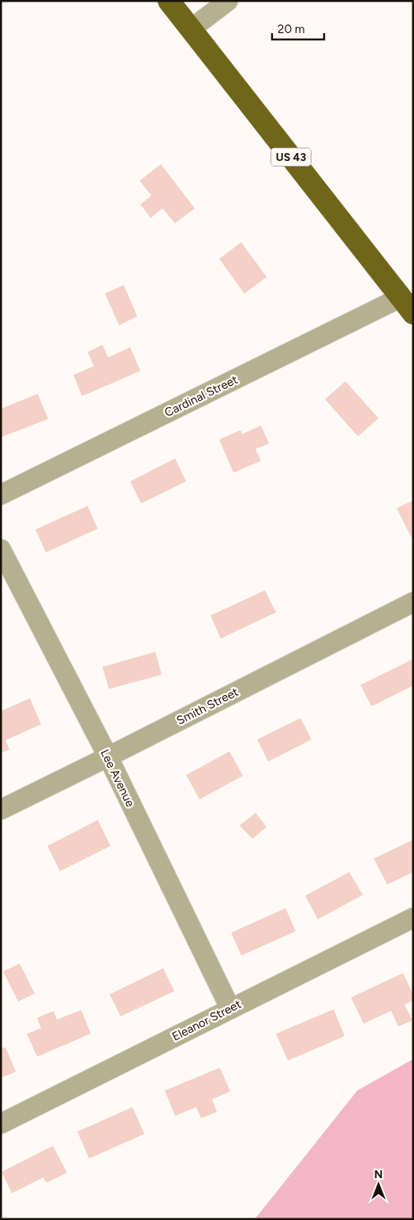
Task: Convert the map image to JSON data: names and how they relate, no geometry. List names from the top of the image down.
{
  "streets": {
    "highway": ["US 43"],
    "street": [
      "Cardinal Street",
      "Smith Street",
      "Lee Avenue",
      "Eleanor Street"
    ]
  },
  "crossings": [
    ["US 43", "Cardinal Street"],
    ["Smith Street", "Lee Avenue"],
    ["Lee Avenue", "Eleanor Street"]
  ],
  "scale_bar": "20 m",
  "north": "top"
}
